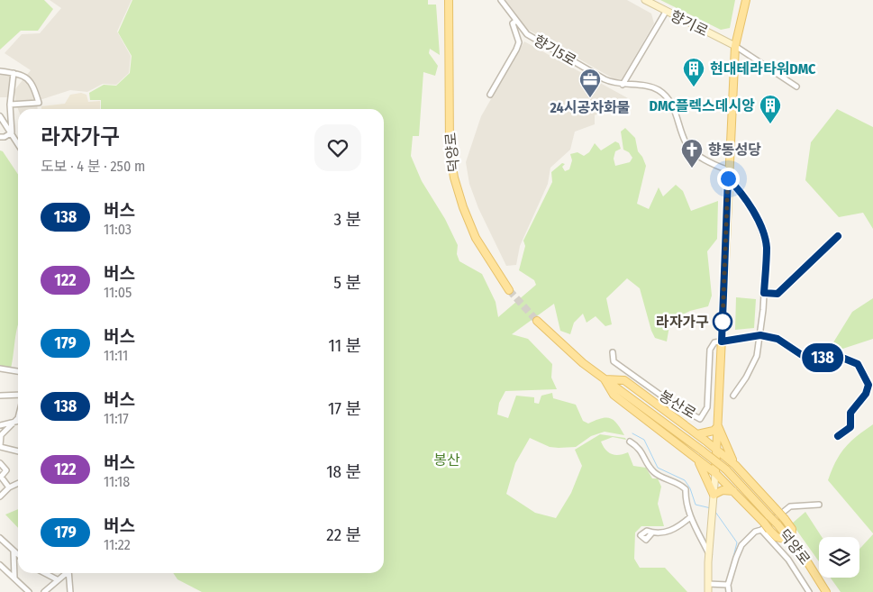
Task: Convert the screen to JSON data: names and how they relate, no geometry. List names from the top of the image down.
{
  "streets": {
    "main road": ["향기로", "덕양로", "봉산로"],
    "street": ["향기5로"]
  },
  "crossings": [
    ["향기로", "봉산로"],
    ["향기5로", "봉산로"]
  ],
  "parks": ["봉산"],
  "places": {
    "building": ["현대테라타워DMC", "DMC플렉스데시앙"],
    "office": ["24시공차화물"],
    "church": ["향동성당"],
    "other": ["라자가구"]
  },
  "lines": ["bus line 138"],
  "page": {
    "on_map": "138",
    "heading": ["라자가구", "도보 · 4 분 · 250 m"],
    "list": [
      {
        "mark": "138",
        "name": "버스",
        "note": "11:03",
        "value": "3 분"
      },
      {
        "mark": "122",
        "name": "버스",
        "note": "11:05",
        "value": "5 분"
      },
      {
        "mark": "179",
        "name": "버스",
        "note": "11:11",
        "value": "11 분"
      },
      {
        "mark": "138",
        "name": "버스",
        "note": "11:17",
        "value": "17 분"
      },
      {
        "mark": "122",
        "name": "버스",
        "note": "11:18",
        "value": "18 분"
      },
      {
        "mark": "179",
        "name": "버스",
        "note": "11:22",
        "value": "22 분"
      }
    ]
  }
}
